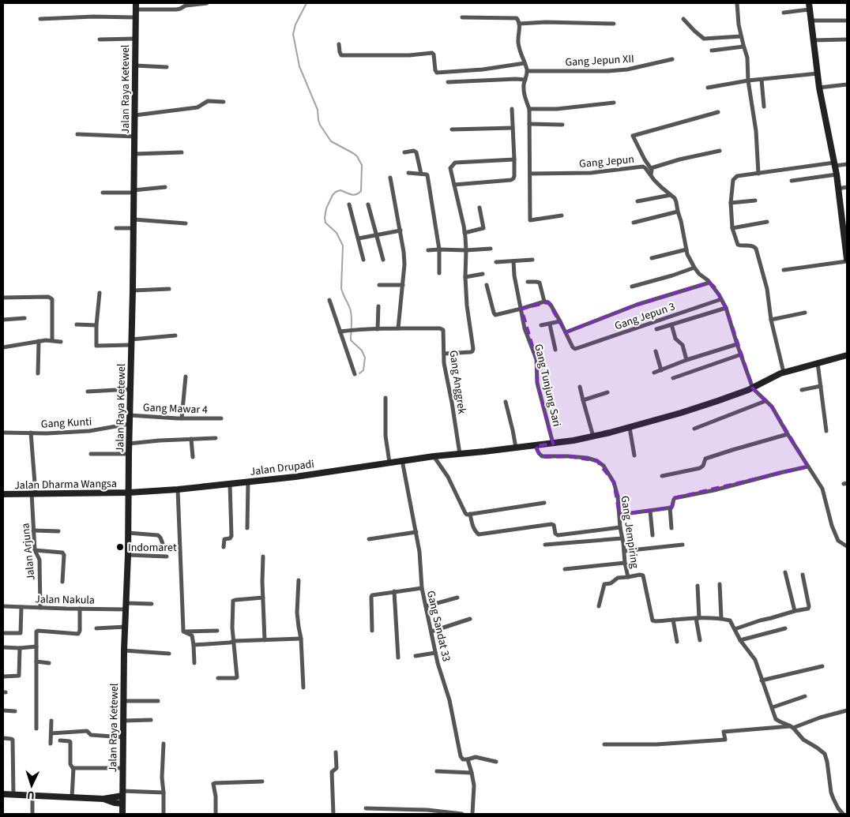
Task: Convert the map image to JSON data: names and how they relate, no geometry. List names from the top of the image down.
{
  "streets": {
    "street": [
      "Gang Jepun XII",
      "Jalan Raya Ketewel",
      "Gang Jepun",
      "Gang Jepun 3",
      "Gang Anggrek",
      "Gang Tunjung Sari",
      "Gang Mawar 4",
      "Gang Kunti",
      "Jalan Drupadi",
      "Jalan Dharma Wangsa",
      "Gang Jempiring",
      "Jalan Arjuna",
      "Jalan Nakula",
      "Gang Sandat 33"
    ]
  },
  "crossings": [
    ["Jalan Raya Ketewel", "Gang Mawar 4"],
    ["Jalan Raya Ketewel", "Gang Kunti"],
    ["Jalan Raya Ketewel", "Jalan Drupadi"],
    ["Jalan Raya Ketewel", "Jalan Dharma Wangsa"],
    ["Jalan Raya Ketewel", "Jalan Nakula"],
    ["Gang Jepun", "Gang Jepun 3"],
    ["Gang Jepun", "Jalan Drupadi"],
    ["Gang Anggrek", "Jalan Drupadi"],
    ["Gang Tunjung Sari", "Jalan Drupadi"],
    ["Gang Kunti", "Jalan Arjuna"],
    ["Jalan Drupadi", "Jalan Dharma Wangsa"],
    ["Jalan Drupadi", "Gang Jempiring"],
    ["Jalan Drupadi", "Gang Sandat 33"],
    ["Jalan Dharma Wangsa", "Jalan Arjuna"],
    ["Jalan Arjuna", "Jalan Nakula"]
  ],
  "places": ["Indomaret"],
  "north": "bottom"
}
